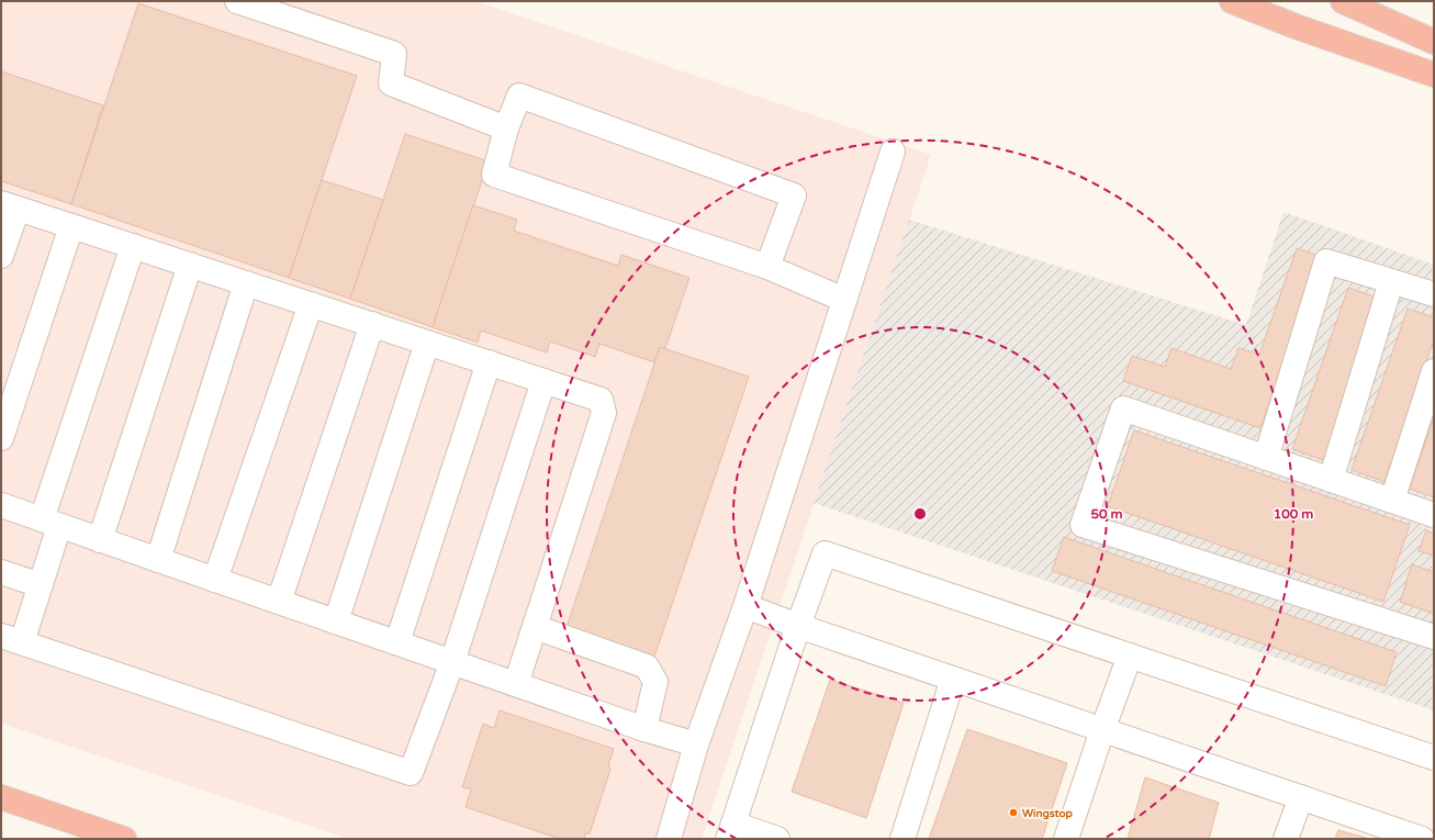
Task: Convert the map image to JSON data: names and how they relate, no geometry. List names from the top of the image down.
{
  "places": ["Wingstop"],
  "rings": ["50 m", "100 m"]
}
